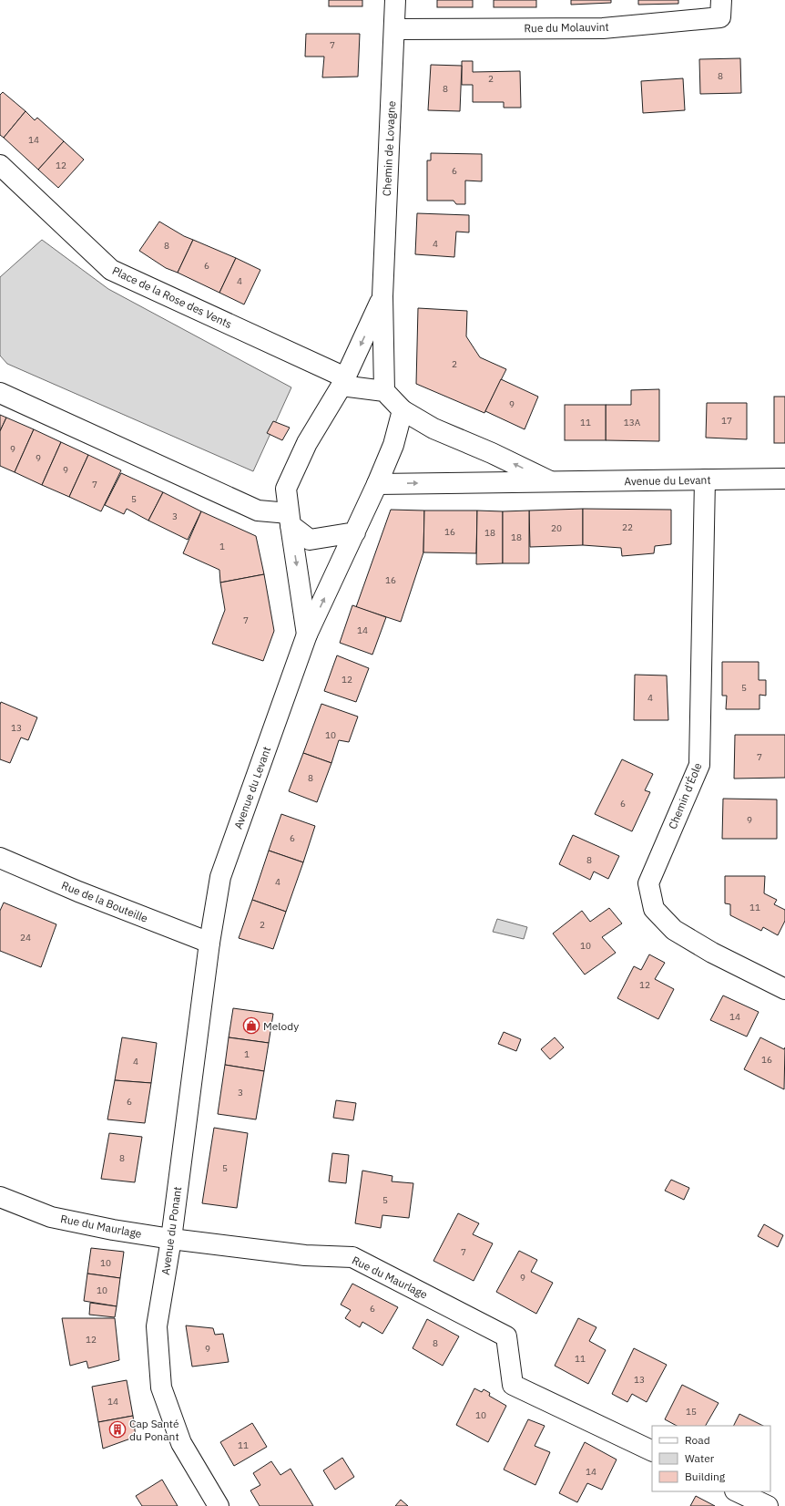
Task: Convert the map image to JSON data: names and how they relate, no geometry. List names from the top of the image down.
{
  "streets": {
    "street": [
      "Rue du Molauvint",
      "Chemin de Lovagne",
      "Place de la Rose des Vents",
      "Avenue du Levant",
      "Chemin d'Éole",
      "Rue de la Bouteille",
      "Rue du Maurlage",
      "Avenue du Ponant"
    ]
  },
  "crossings": [
    ["Rue du Molauvint", "Chemin de Lovagne"],
    ["Chemin de Lovagne", "Place de la Rose des Vents"],
    ["Chemin de Lovagne", "Avenue du Levant"],
    ["Place de la Rose des Vents", "Avenue du Levant"],
    ["Avenue du Levant", "Chemin d'Éole"],
    ["Avenue du Levant", "Rue de la Bouteille"],
    ["Avenue du Levant", "Avenue du Ponant"],
    ["Rue de la Bouteille", "Avenue du Ponant"],
    ["Rue du Maurlage", "Avenue du Ponant"]
  ],
  "places": {
    "shop": ["Melody"],
    "building": ["Cap Santé du Ponant"]
  },
  "house_numbers": [
    "7",
    "8",
    "2",
    "8",
    "14",
    "12",
    "6",
    "4",
    "8",
    "6",
    "4",
    "2",
    "9",
    "17",
    "11",
    "13A",
    "9",
    "9",
    "9",
    "7",
    "5",
    "3",
    "22",
    "20",
    "16",
    "18",
    "18",
    "1",
    "16",
    "7",
    "14",
    "12",
    "5",
    "4",
    "13",
    "10",
    "7",
    "8",
    "6",
    "9",
    "6",
    "8",
    "4",
    "11",
    "2",
    "24",
    "10",
    "12",
    "14",
    "1",
    "16",
    "4",
    "3",
    "6",
    "8",
    "5",
    "5",
    "7",
    "10",
    "9",
    "10",
    "6",
    "12",
    "8",
    "9",
    "11",
    "13",
    "14",
    "15",
    "10",
    "11",
    "14"
  ],
  "legend": ["Road", "Water", "Building"]
}
